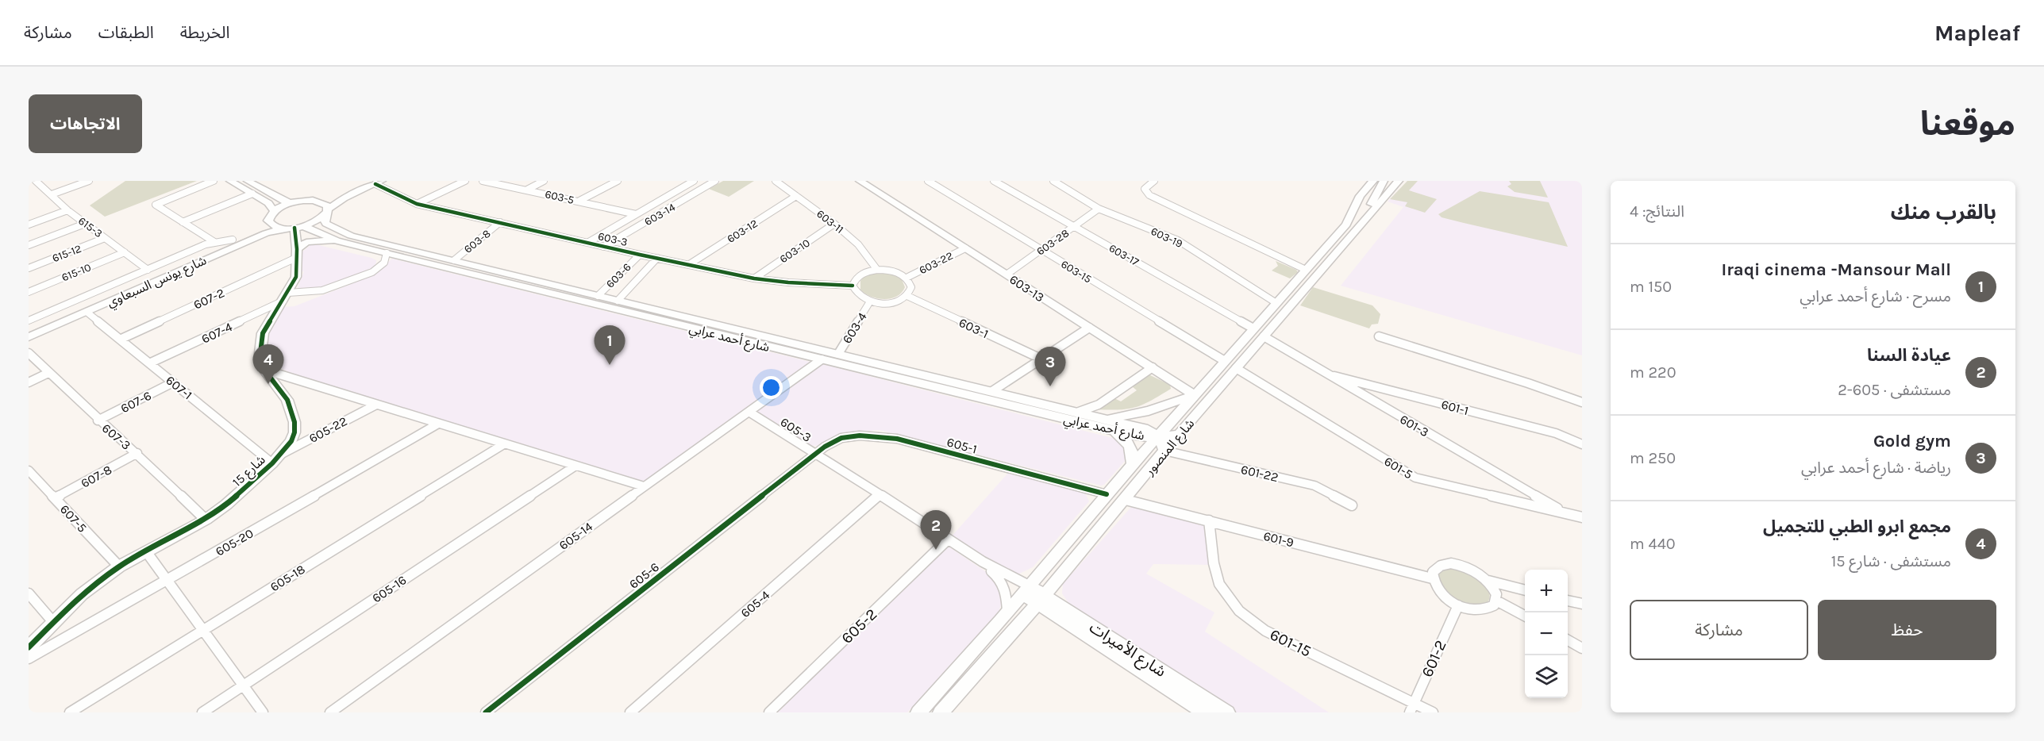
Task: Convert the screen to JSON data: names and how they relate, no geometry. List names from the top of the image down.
{
  "streets": {
    "main road": [
      "شارع يونس السبعاوي",
      "603-13",
      "شارع أحمد عرابي",
      "شارع المنصور",
      "شارع 15",
      "شارع الأميرات"
    ],
    "street": [
      "603-5",
      "603-14",
      "603-11",
      "615-3",
      "603-12",
      "603-19",
      "603-3",
      "603-8",
      "603-28",
      "603-10",
      "615-12",
      "603-17",
      "603-22",
      "603-15",
      "615-10",
      "603-6",
      "607-2",
      "603-4",
      "603-1",
      "607-4",
      "607-1",
      "607-6",
      "601-1",
      "601-3",
      "605-22",
      "605-3",
      "607-3",
      "605-1",
      "601-5",
      "601-22",
      "607-8",
      "607-5",
      "605-14",
      "601-9",
      "605-20",
      "605-6",
      "605-18",
      "605-16",
      "605-4",
      "605-2",
      "601-15",
      "601-2"
    ]
  },
  "crossings": [
    ["603-5", "603-14"],
    ["603-14", "603-3"],
    ["603-11", "603-12"],
    ["603-11", "603-3"],
    ["603-11", "603-10"],
    ["603-11", "603-22"],
    ["603-11", "603-4"],
    ["603-11", "603-1"],
    ["615-3", "615-12"],
    ["615-3", "615-10"],
    ["603-12", "603-3"],
    ["603-19", "603-28"],
    ["603-19", "شارع المنصور"],
    ["603-3", "603-8"],
    ["603-3", "603-10"],
    ["603-3", "603-22"],
    ["603-3", "603-6"],
    ["603-3", "شارع يونس السبعاوي"],
    ["603-3", "603-4"],
    ["603-3", "603-1"],
    ["603-8", "شارع أحمد عرابي"],
    ["603-28", "603-17"],
    ["603-28", "603-15"],
    ["603-28", "603-13"],
    ["603-17", "شارع المنصور"],
    ["603-22", "603-13"],
    ["603-22", "603-4"],
    ["603-22", "603-1"],
    ["603-15", "شارع المنصور"],
    ["603-6", "شارع أحمد عرابي"],
    ["شارع يونس السبعاوي", "شارع أحمد عرابي"],
    ["شارع يونس السبعاوي", "607-1"],
    ["شارع يونس السبعاوي", "شارع 15"],
    ["603-13", "شارع المنصور"],
    ["607-2", "607-1"],
    ["607-2", "شارع 15"],
    ["603-4", "603-1"],
    ["603-4", "شارع أحمد عرابي"],
    ["607-4", "607-1"],
    ["607-4", "شارع 15"],
    ["شارع أحمد عرابي", "شارع المنصور"],
    ["شارع أحمد عرابي", "شارع 15"],
    ["شارع أحمد عرابي", "601-22"],
    ["شارع أحمد عرابي", "605-14"],
    ["607-1", "607-6"],
    ["607-1", "605-22"],
    ["607-1", "شارع 15"],
    ["607-6", "607-3"],
    ["601-1", "601-3"],
    ["601-3", "شارع المنصور"],
    ["601-3", "601-5"],
    ["605-22", "شارع 15"],
    ["605-3", "605-1"],
    ["605-3", "شارع المنصور"],
    ["605-3", "605-14"],
    ["605-3", "605-6"],
    ["605-3", "605-4"],
    ["605-3", "605-2"],
    ["605-3", "شارع الأميرات"],
    ["607-3", "شارع 15"],
    ["607-3", "607-8"],
    ["605-1", "شارع المنصور"],
    ["605-1", "605-6"],
    ["شارع المنصور", "601-5"],
    ["شارع المنصور", "601-22"],
    ["شارع المنصور", "601-9"],
    ["شارع المنصور", "شارع الأميرات"],
    ["شارع 15", "607-5"],
    ["607-8", "607-5"],
    ["601-9", "601-15"],
    ["601-15", "601-2"]
  ],
  "page": {
    "header": "Mapleaf",
    "nav": ["الخريطة", "الطبقات", "مشاركة"],
    "title": "موقعنا",
    "buttons": [
      "الاتجاهات",
      ["حفظ", "مشاركة"]
    ],
    "heading": ["بالقرب منك", "النتائج: 4"],
    "list": [
      {
        "mark": "1",
        "name": "Iraqi cinema -Mansour Mall",
        "note": "مسرح · شارع أحمد عرابي",
        "value": "150 m"
      },
      {
        "mark": "2",
        "name": "عيادة السنا",
        "note": "مستشفى · 605-2",
        "value": "220 m"
      },
      {
        "mark": "3",
        "name": "Gold gym",
        "note": "رياضة · شارع أحمد عرابي",
        "value": "250 m"
      },
      {
        "mark": "4",
        "name": "مجمع ابرو الطبي للتجميل",
        "note": "مستشفى · شارع 15",
        "value": "440 m"
      }
    ],
    "pins": [
      "1",
      "4",
      "3",
      "2"
    ],
    "map_buttons": ["+", "−"]
  }
}
